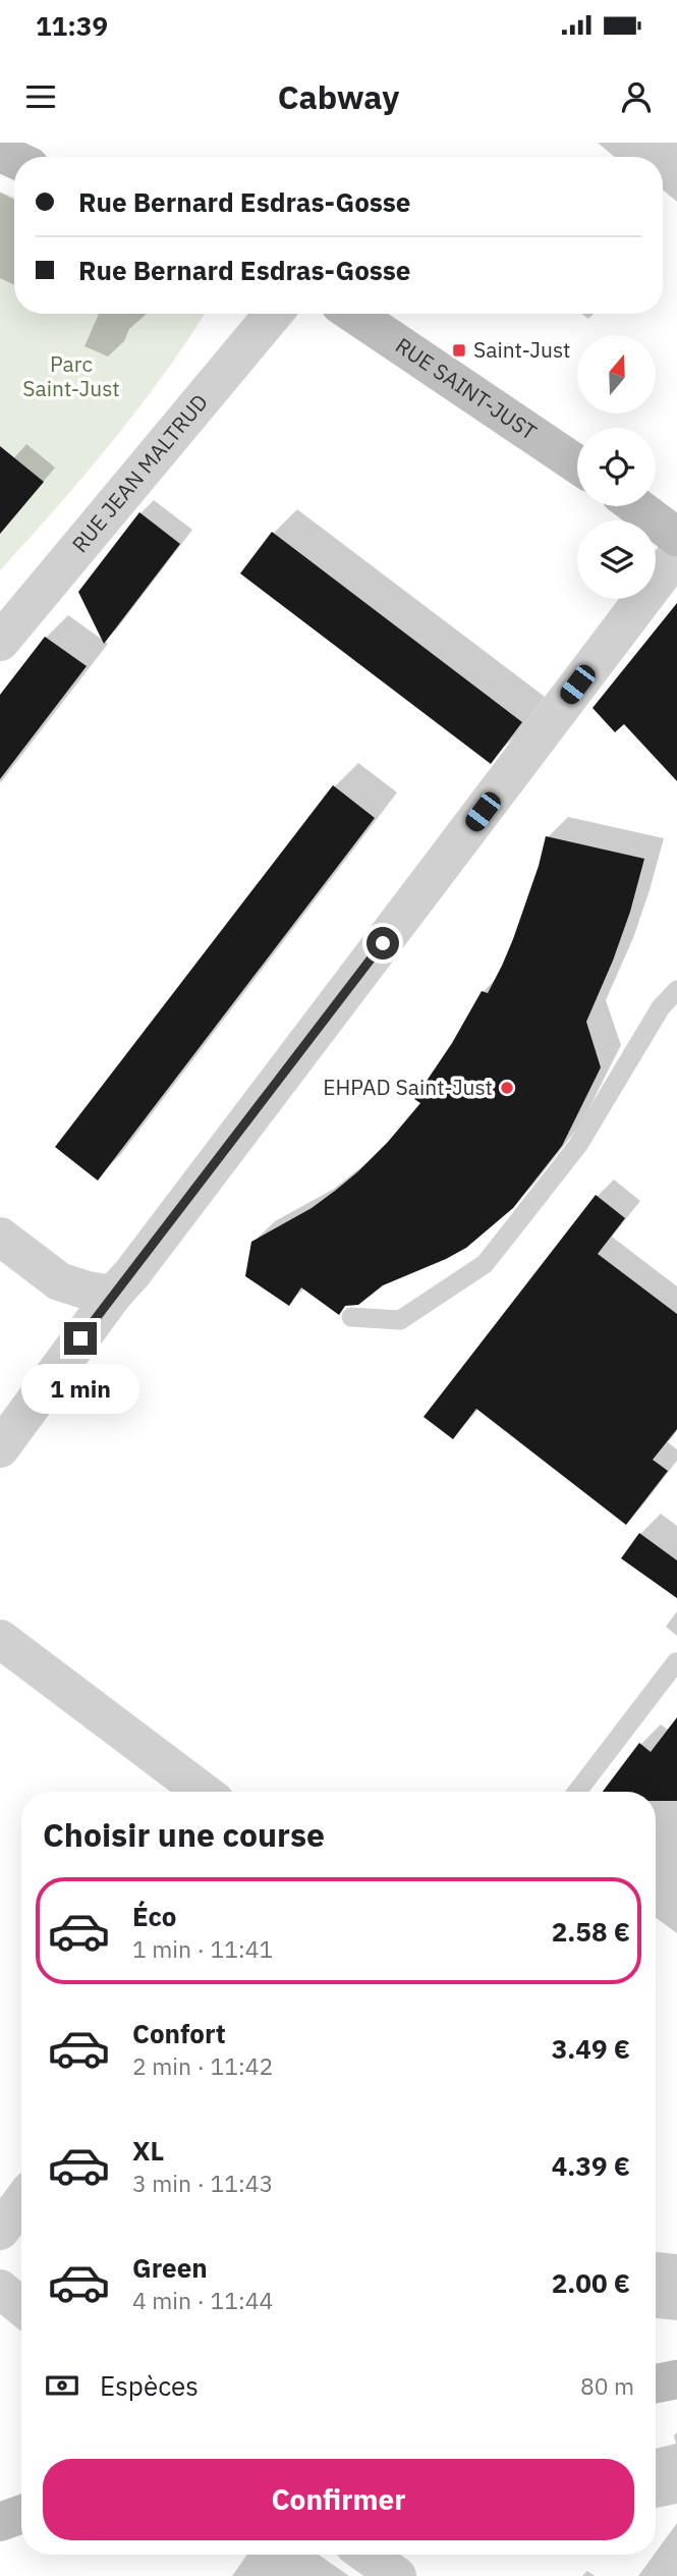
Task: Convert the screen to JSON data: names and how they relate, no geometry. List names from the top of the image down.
{
  "streets": {
    "street": ["RUE SAINT-JUST", "RUE JEAN MALTRUD"]
  },
  "parks": ["Parc Saint-Just"],
  "places": {
    "transit": ["Saint-Just"],
    "other": ["EHPAD Saint-Just"]
  },
  "north": "top",
  "page": {
    "status": "11:39",
    "header": "Cabway",
    "banner": ["Rue Bernard Esdras-Gosse", "Rue Bernard Esdras-Gosse"],
    "bubble": "1 min",
    "heading": "Choisir une course",
    "list": [
      {
        "name": "Éco",
        "note": "1 min · 11:41",
        "value": "2.58 €"
      },
      {
        "name": "Confort",
        "note": "2 min · 11:42",
        "value": "3.49 €"
      },
      {
        "name": "XL",
        "note": "3 min · 11:43",
        "value": "4.39 €"
      },
      {
        "name": "Green",
        "note": "4 min · 11:44",
        "value": "2.00 €"
      }
    ],
    "pay": ["Espèces", "80 m"],
    "buttons": "Confirmer"
  }
}
